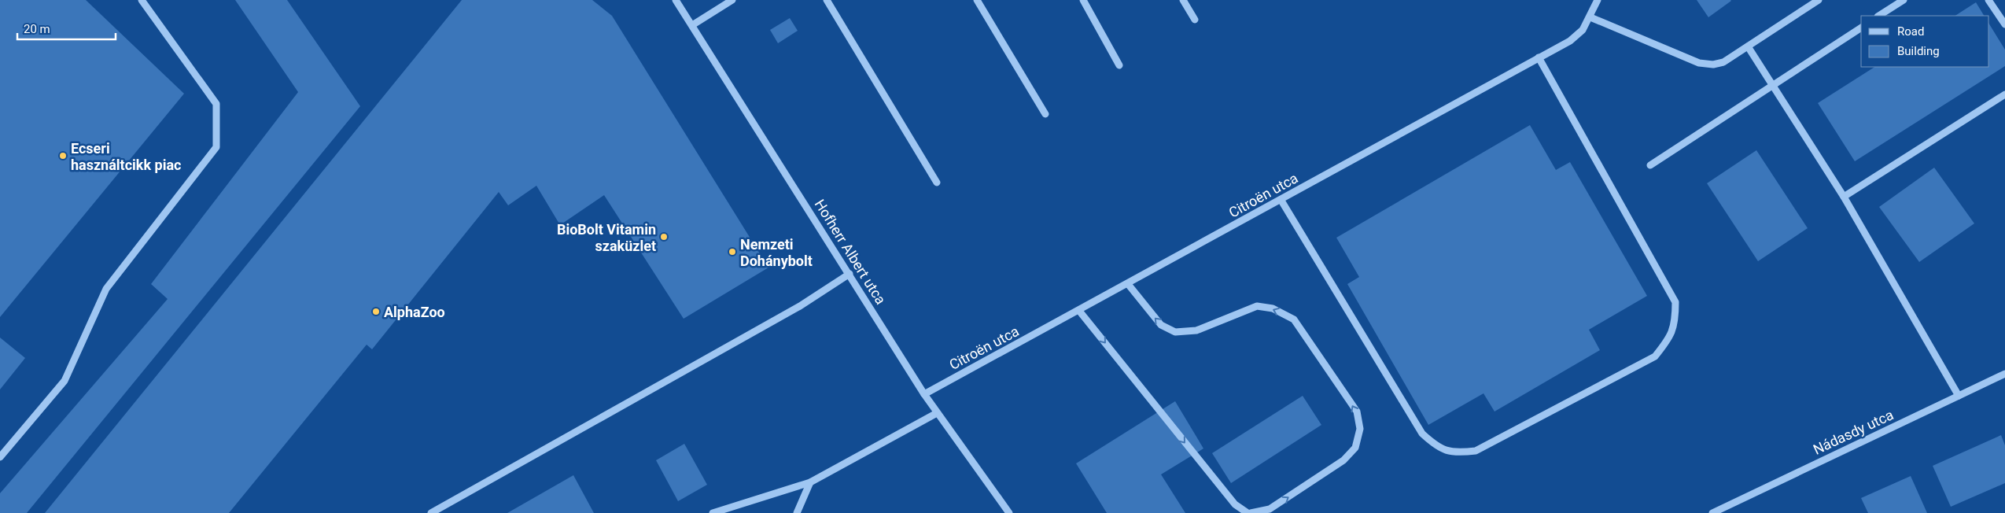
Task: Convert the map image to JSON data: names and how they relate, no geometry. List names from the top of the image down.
{
  "streets": {
    "street": ["Citroën utca", "Hofherr Albert utca", "Nádasdy utca"]
  },
  "crossings": [
    ["Citroën utca", "Hofherr Albert utca"]
  ],
  "places": [
    "Ecseri használtcikk piac",
    "BioBolt Vitamin szaküzlet",
    "Nemzeti Dohánybolt",
    "AlphaZoo"
  ],
  "legend": ["Road", "Building"],
  "scale_bar": "20 m"
}
